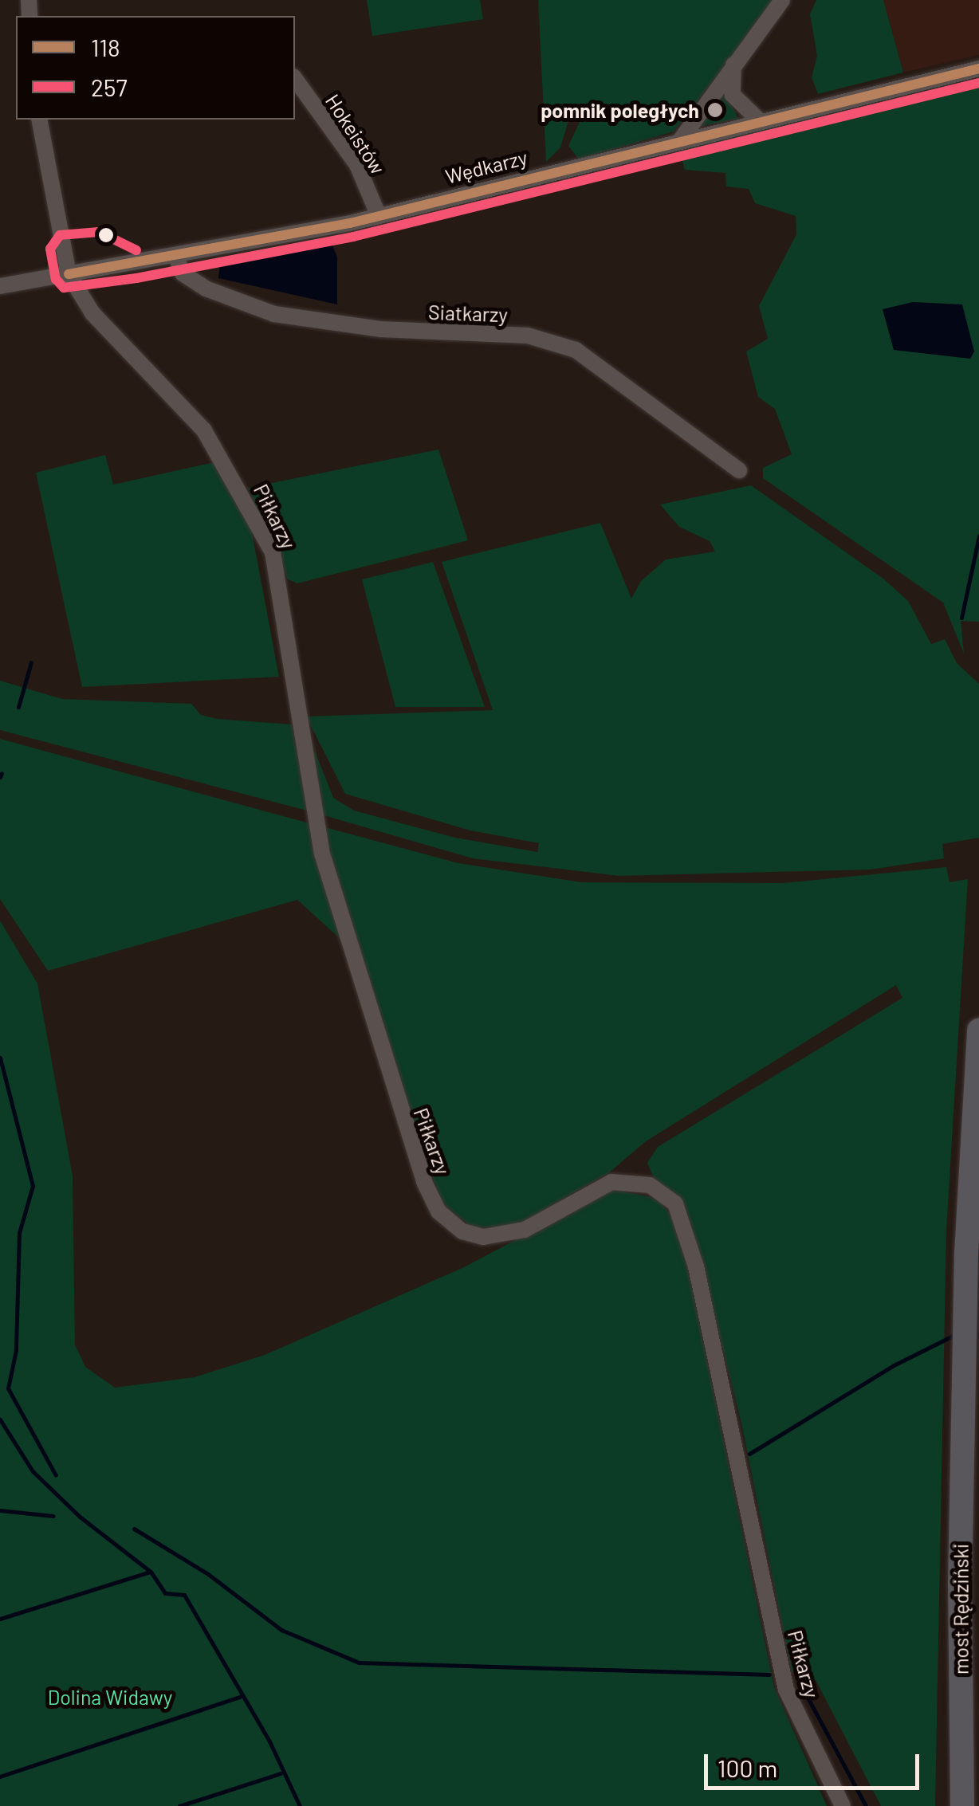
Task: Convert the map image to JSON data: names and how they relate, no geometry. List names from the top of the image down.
{
  "streets": {
    "highway": ["most Rędziński"],
    "street": [
      "Hokeistów",
      "Wędkarzy",
      "Siatkarzy",
      "Piłkarzy"
    ]
  },
  "crossings": [
    ["Hokeistów", "Wędkarzy"],
    ["Wędkarzy", "Siatkarzy"],
    ["Wędkarzy", "Piłkarzy"]
  ],
  "parks": ["Dolina Widawy"],
  "places": ["pomnik poległych"],
  "lines": ["transit line 118", "transit line 257"],
  "legend": ["118", "257"],
  "scale_bar": "100 m"
}
